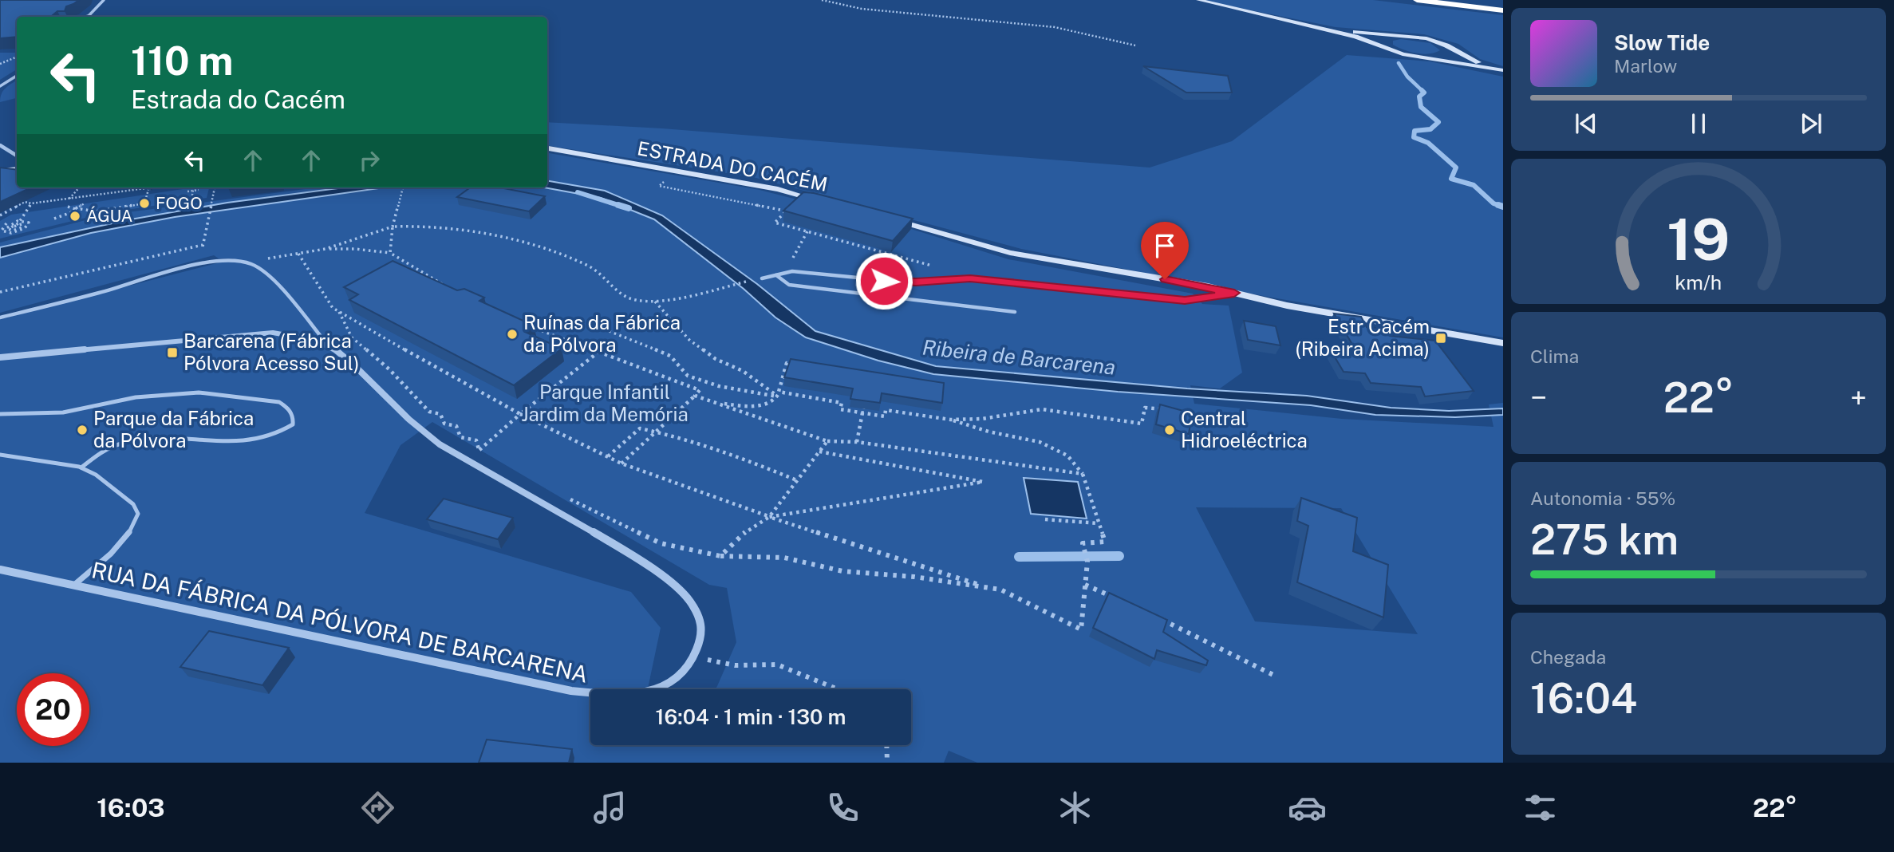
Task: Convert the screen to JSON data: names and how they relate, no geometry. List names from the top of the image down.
{
  "streets": {
    "street": ["ESTRADA DO CACÉM", "RUA DA FÁBRICA DA PÓLVORA DE BARCARENA"]
  },
  "water": ["Ribeira de Barcarena"],
  "parks": ["Parque Infantil Jardim da Memória"],
  "places": {
    "other": [
      "FOGO",
      "ÁGUA",
      "Ruínas da Fábrica da Pólvora",
      "Parque da Fábrica da Pólvora",
      "Central Hidroeléctrica"
    ],
    "transit": ["Estr Cacém (Ribeira Acima)", "Barcarena (Fábrica Pólvora Acesso Sul)"]
  },
  "page": {
    "turn": ["110 m", "Estrada do Cacém"],
    "song": ["Slow Tide", "Marlow"],
    "tile": [
      "Clima",
      ["Autonomia · 55%", "275 km"],
      ["Chegada", "16:04"]
    ],
    "heat": ["−", "22°", "+"],
    "limit": "20",
    "trip": "16:04 · 1 min · 130 m",
    "tabs": ["16:03", "22°"],
    "gauge": ["19", "km/h"]
  }
}
